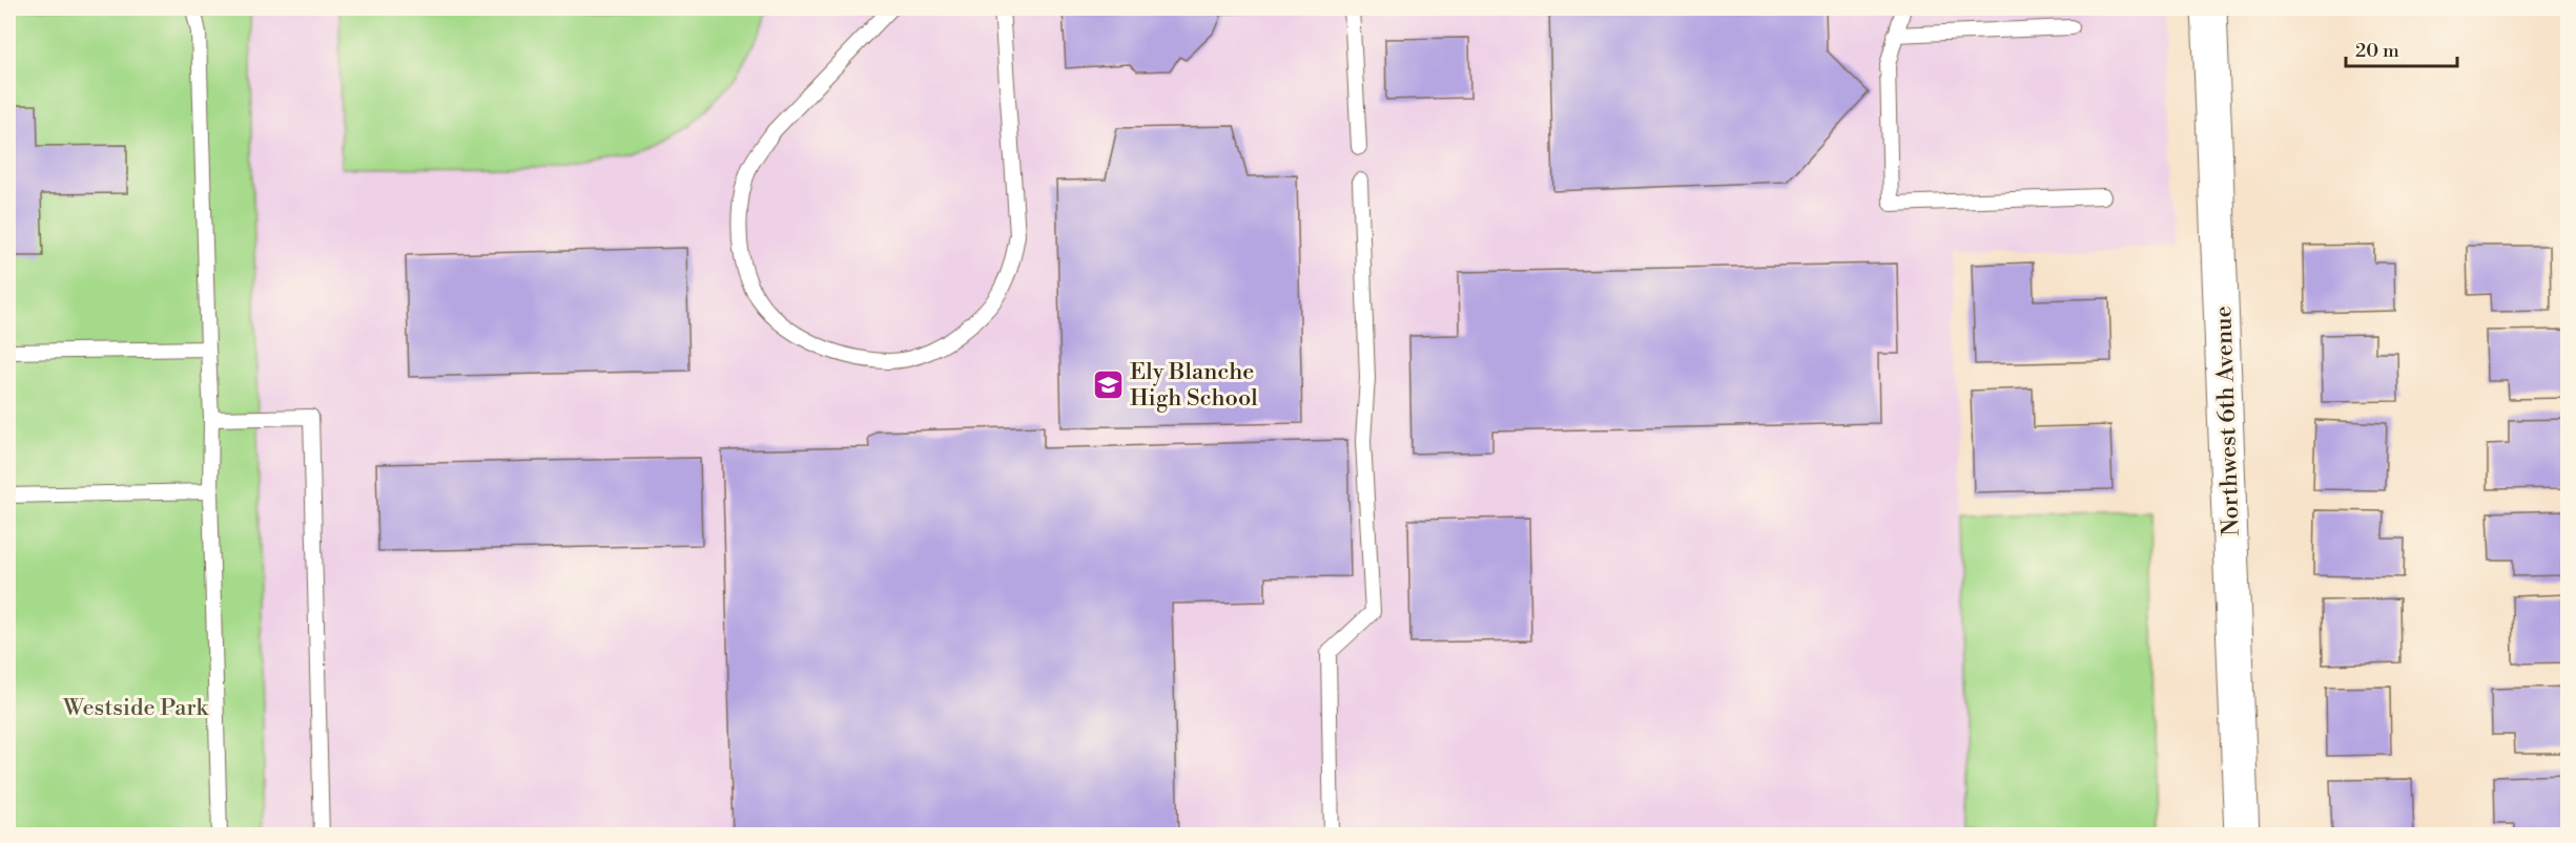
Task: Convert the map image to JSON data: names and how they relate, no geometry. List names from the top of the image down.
{
  "streets": {
    "street": ["Northwest 6th Avenue"]
  },
  "parks": ["Westside Park"],
  "places": {
    "school or university": ["Ely Blanche High School"]
  },
  "scale_bar": "20 m"
}
